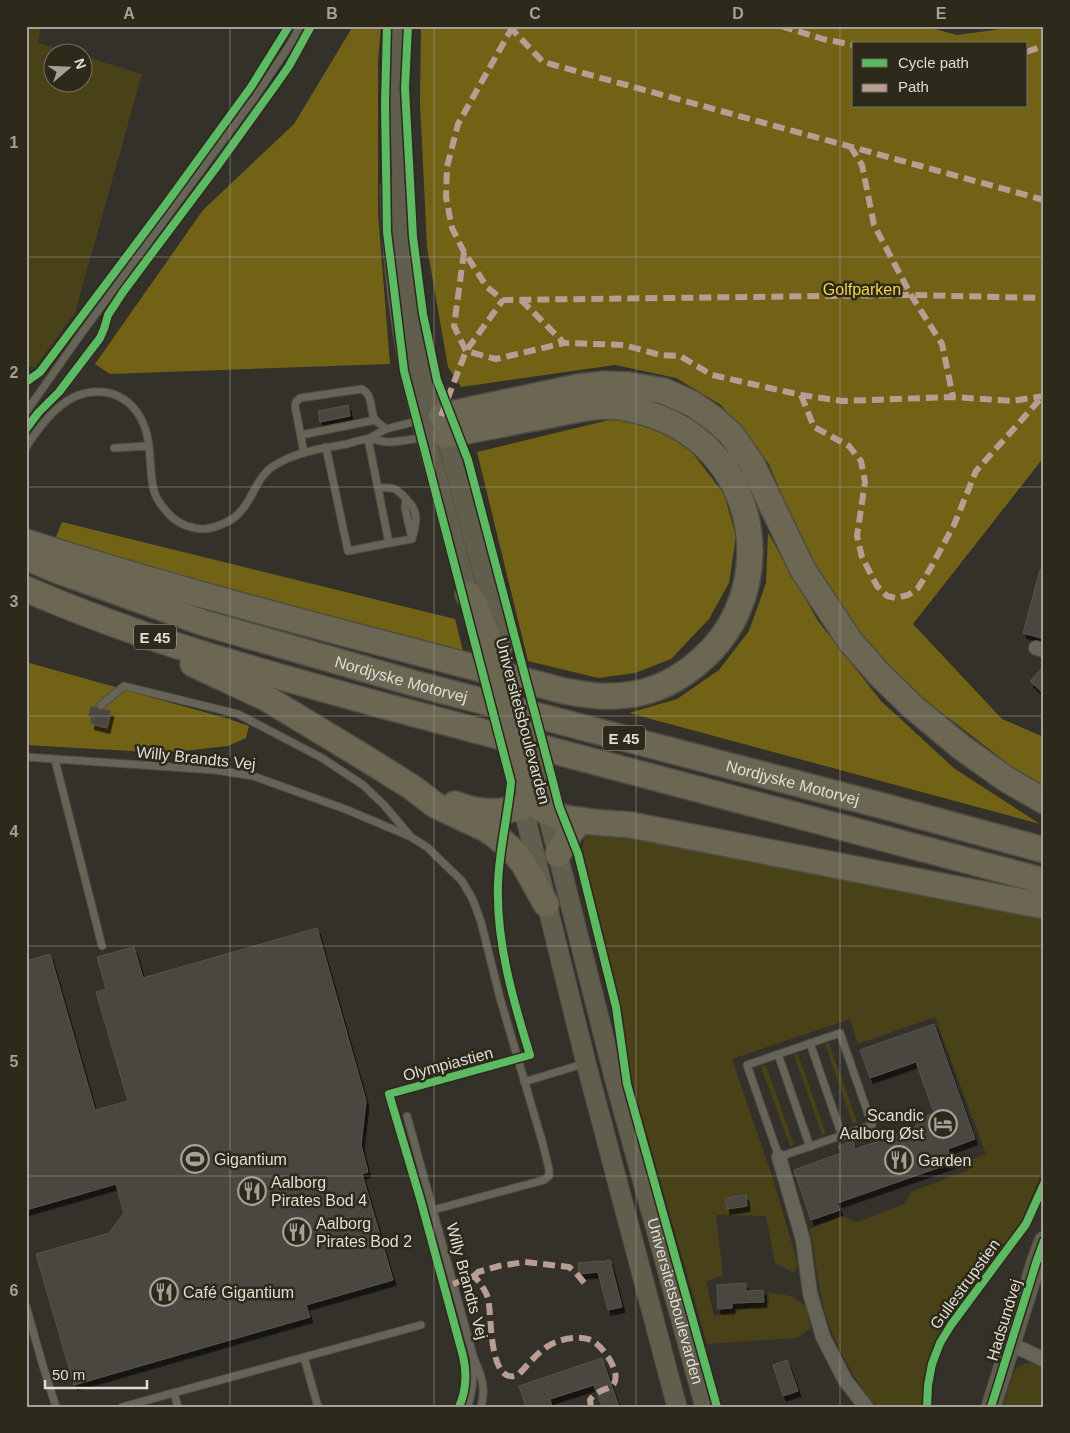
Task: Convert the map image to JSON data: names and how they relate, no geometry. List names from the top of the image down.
{
  "streets": {
    "highway": ["E 45", "Nordjyske Motorvej"],
    "main road": ["Universitetsboulevarden", "Hadsundvej"],
    "lane": ["Willy Brandts Vej"],
    "cycle path": ["Olympiastien", "Gullestrupstien"]
  },
  "parks": ["Golfparken"],
  "places": {
    "hotel": ["Scandic Aalborg Øst"],
    "sports": ["Gigantium"],
    "restaurant": [
      "Garden",
      "Aalborg Pirates Bod 4",
      "Aalborg Pirates Bod 2",
      "Café Gigantium"
    ]
  },
  "legend": ["Cycle path", "Path"],
  "scale_bar": "50 m",
  "north": "right",
  "grid": {
    "columns": [
      "A",
      "B",
      "C",
      "D",
      "E"
    ],
    "rows": [
      "1",
      "2",
      "3",
      "4",
      "5",
      "6"
    ]
  }
}
